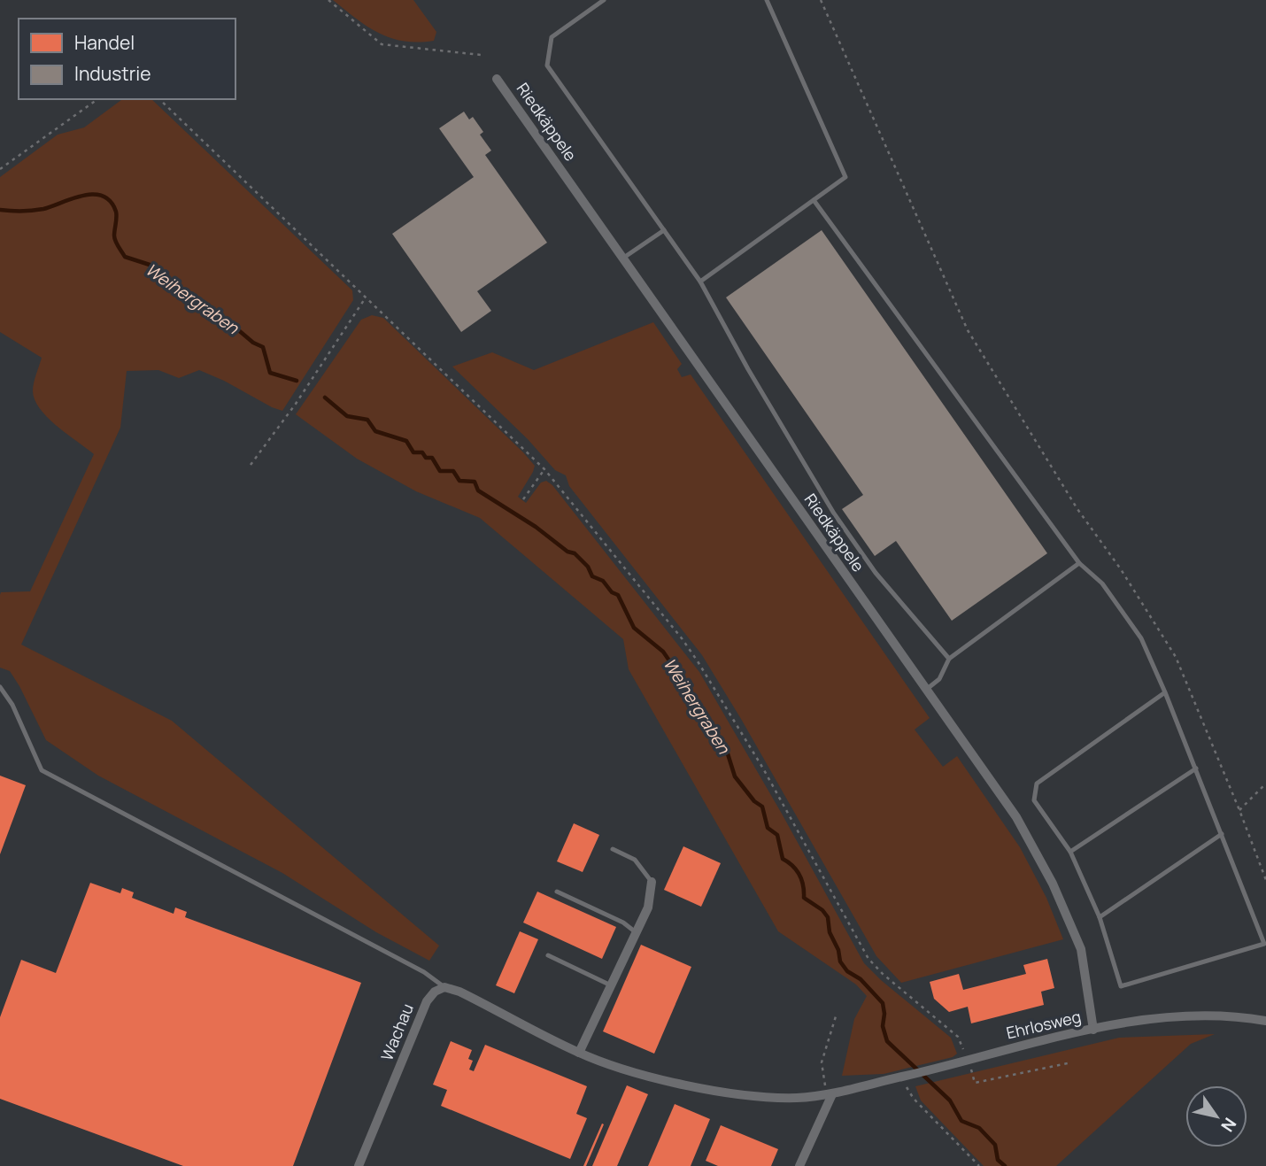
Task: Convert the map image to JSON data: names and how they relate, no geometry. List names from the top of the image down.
{
  "streets": {
    "street": ["Riedkäppele", "Ehrlosweg", "Wachau"]
  },
  "crossings": [
    ["Riedkäppele", "Ehrlosweg"]
  ],
  "water": ["Weihergraben"],
  "legend": ["Handel", "Industrie"],
  "north": "bottom right"
}
